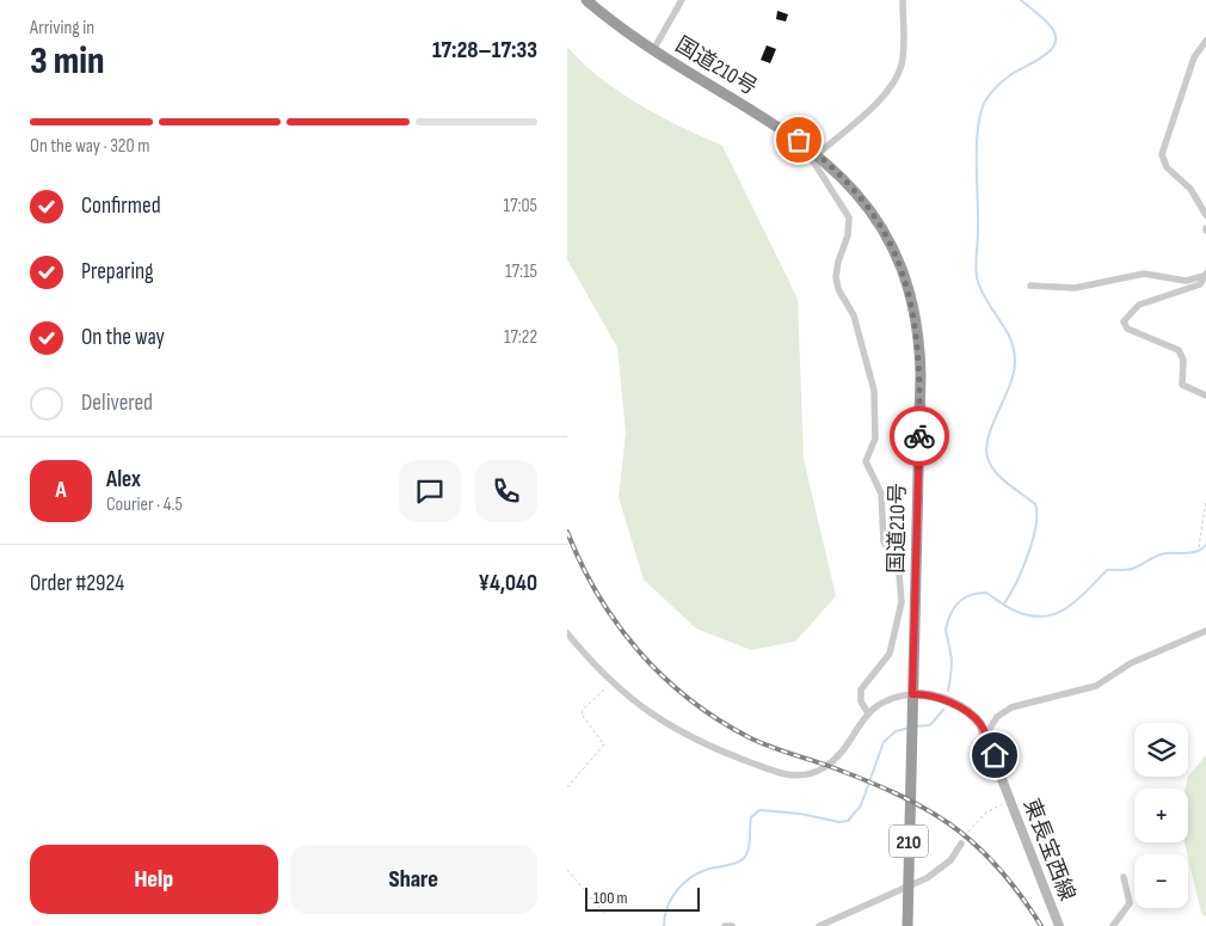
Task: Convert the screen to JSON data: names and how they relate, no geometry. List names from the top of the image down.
{
  "streets": {
    "highway": ["国道210号", "210"],
    "main road": ["東長宝西線"]
  },
  "crossings": [
    ["国道210号", "東長宝西線"]
  ],
  "scale_bar": "100 m",
  "page": {
    "heading": ["3 min", "Arriving in", "17:28–17:33"],
    "panel": [
      "Alex",
      "Courier · 4.5",
      "Order #2924",
      "¥4,040"
    ],
    "bar": "On the way · 320 m",
    "list": [
      ["Confirmed", "17:05"],
      ["Preparing", "17:15"],
      ["On the way", "17:22"],
      "Delivered"
    ],
    "round": "A",
    "map_buttons": ["+", "−"],
    "buttons": ["Help", "Share"],
    "scale": "100 m"
  }
}
